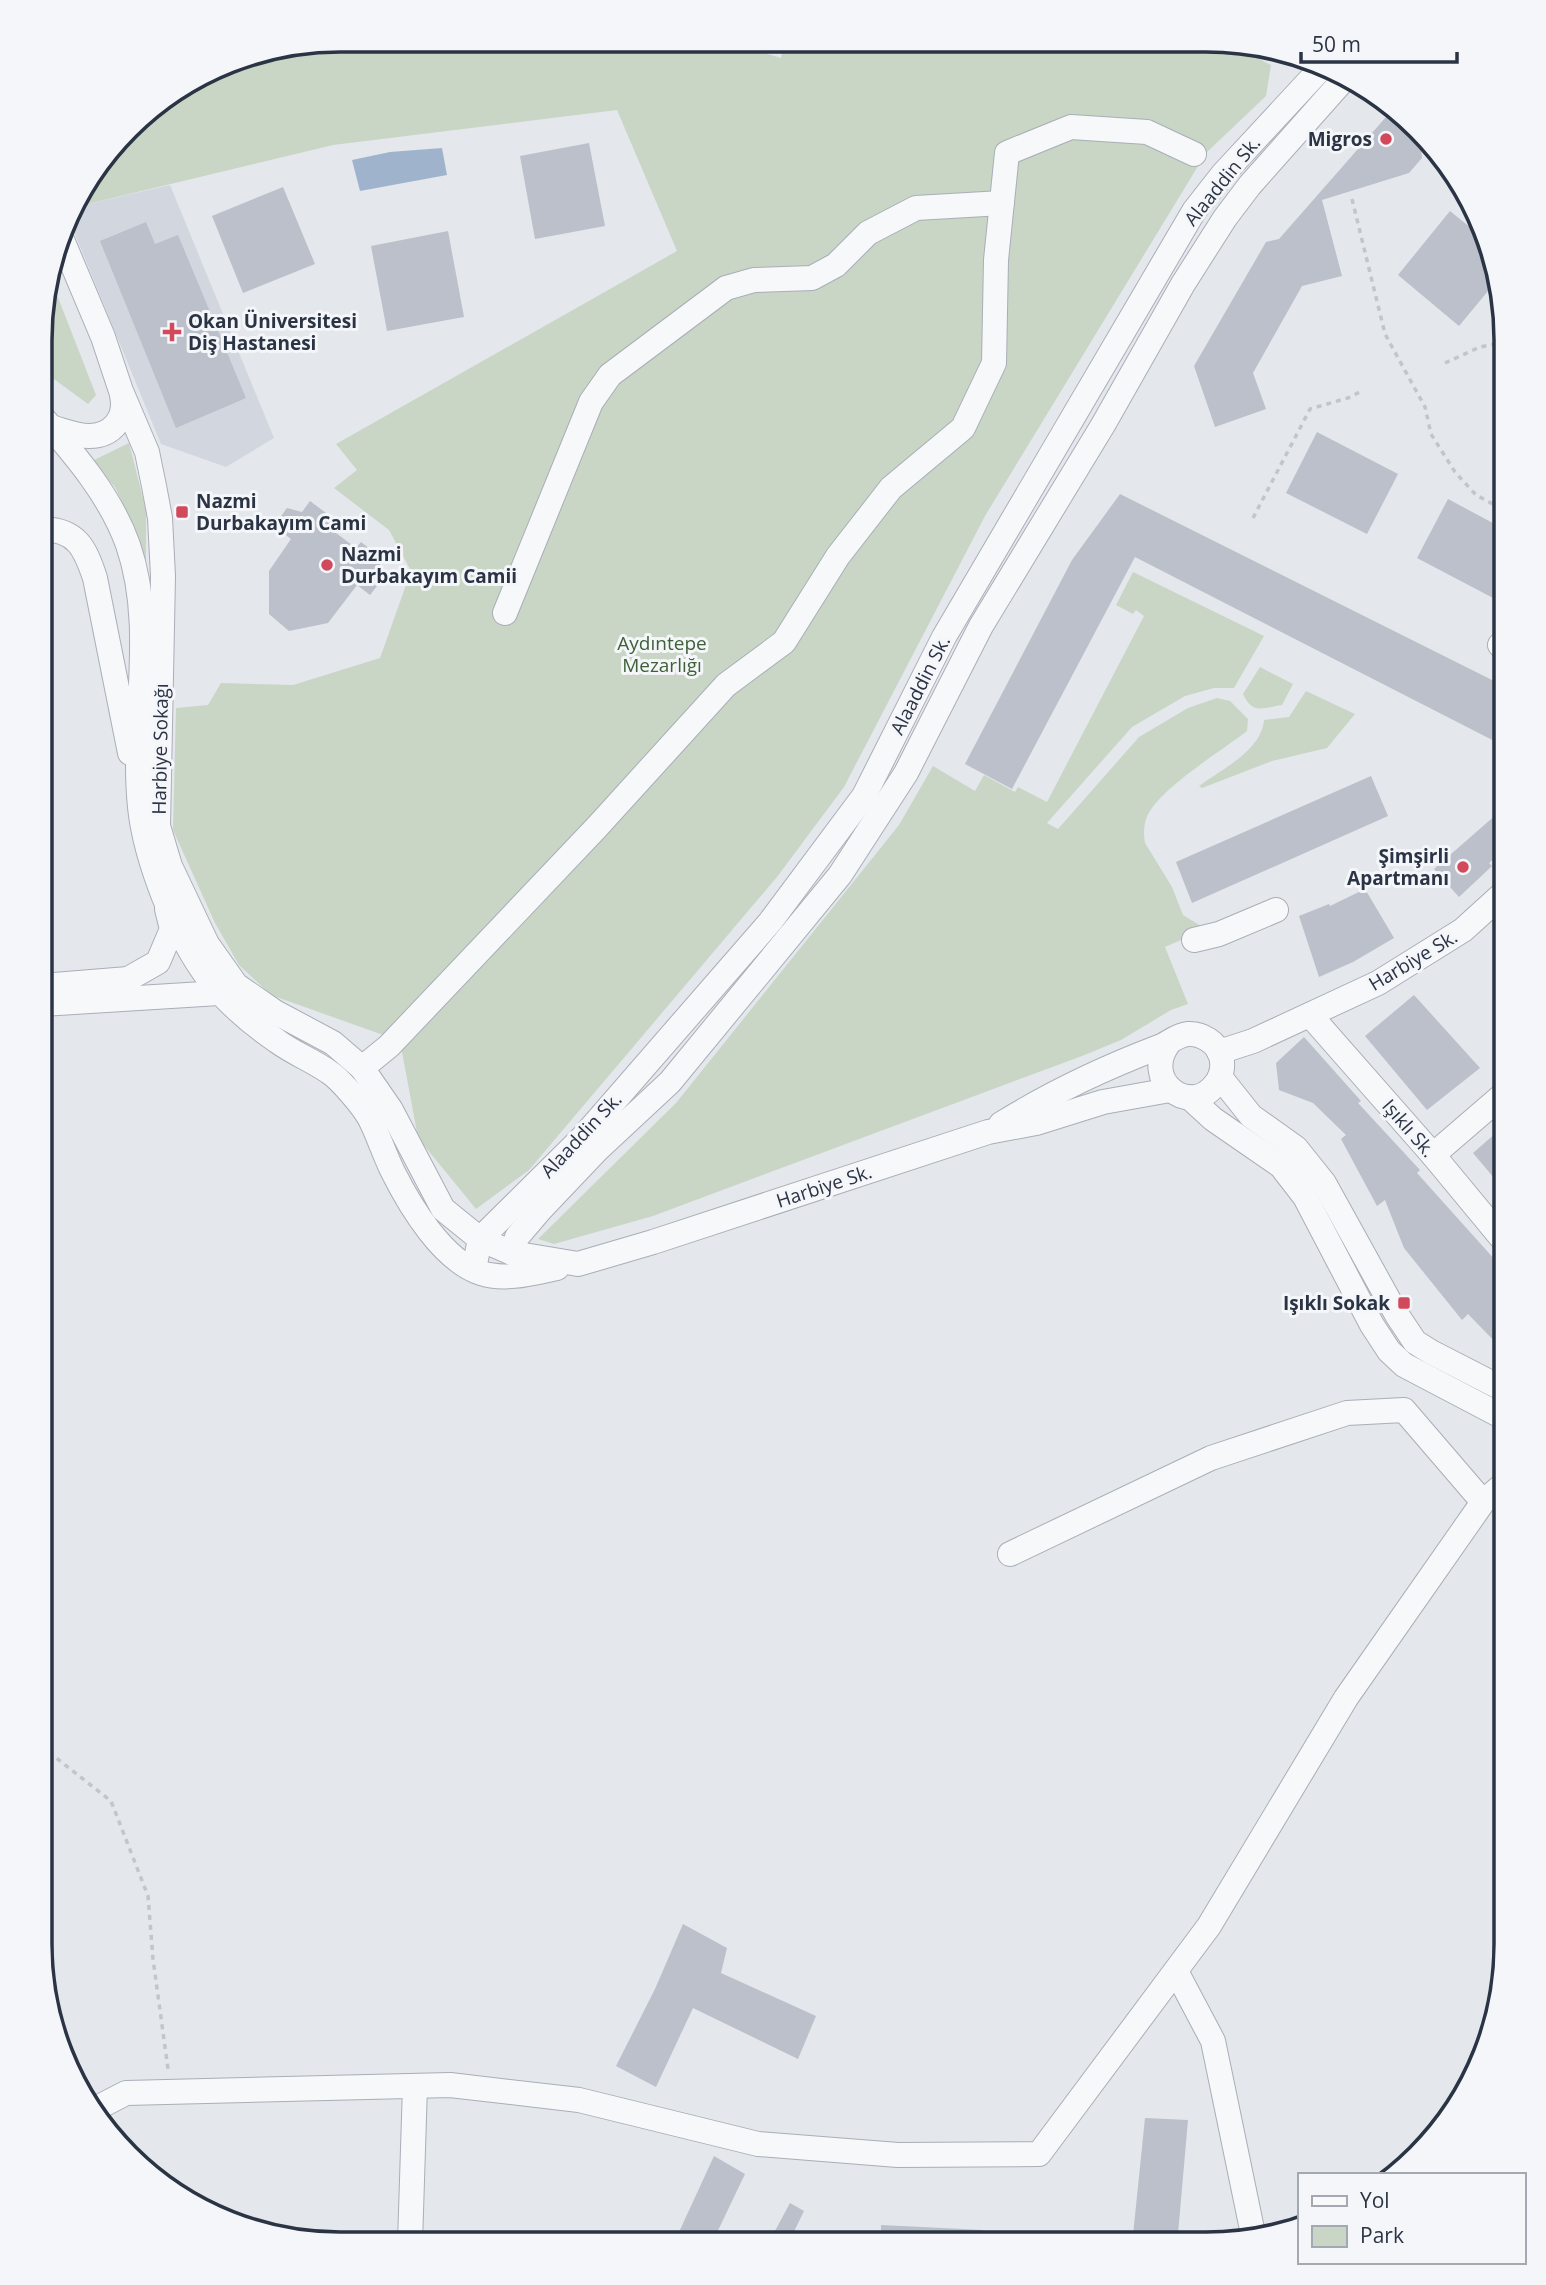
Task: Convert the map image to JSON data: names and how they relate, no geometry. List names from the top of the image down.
{
  "streets": {
    "street": [
      "Alaaddin Sk.",
      "Harbiye Sokağı",
      "Harbiye Sk.",
      "Işıklı Sk."
    ]
  },
  "crossings": [
    ["Alaaddin Sk.", "Harbiye Sokağı"],
    ["Alaaddin Sk.", "Harbiye Sk."],
    ["Harbiye Sokağı", "Harbiye Sk."],
    ["Harbiye Sk.", "Işıklı Sk."]
  ],
  "parks": ["Aydıntepe Mezarlığı"],
  "places": {
    "other": ["Migros", "Nazmi Durbakayım Camii", "Şimşirli Apartmanı"],
    "health": ["Okan Üniversitesi Diş Hastanesi"],
    "transit": ["Nazmi Durbakayım Cami", "Işıklı Sokak"]
  },
  "legend": ["Yol", "Park"],
  "scale_bar": "50 m"
}
